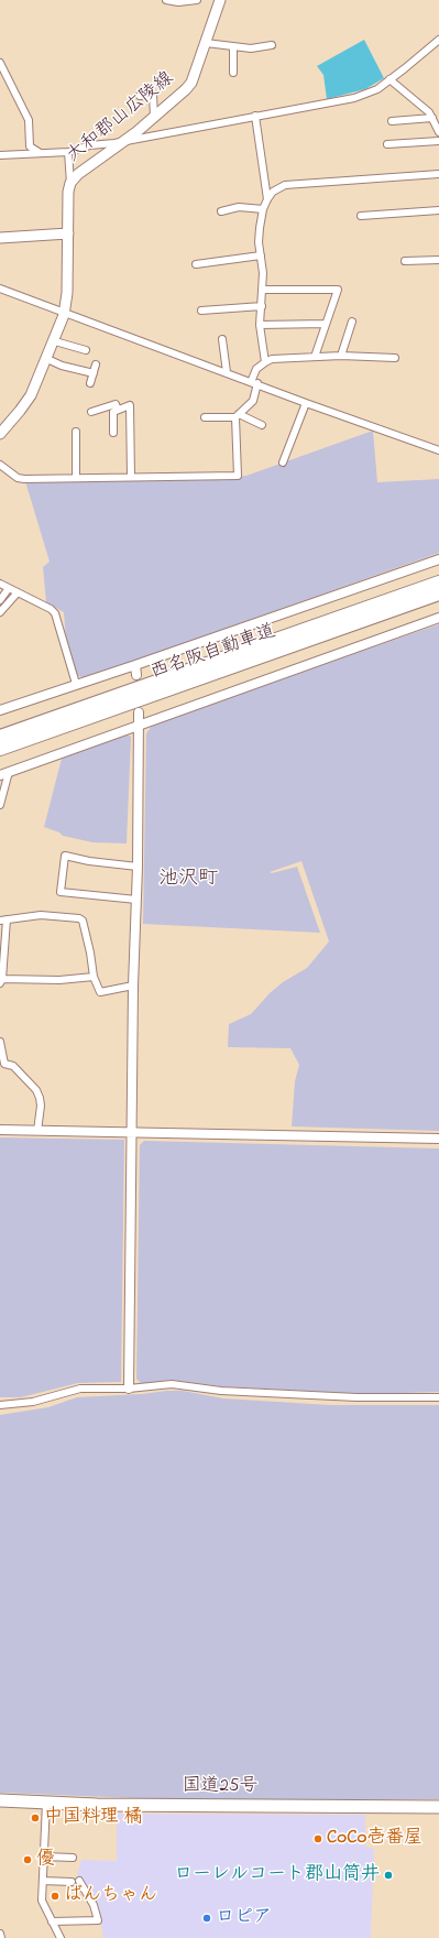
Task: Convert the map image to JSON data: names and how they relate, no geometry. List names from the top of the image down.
{
  "streets": {
    "highway": ["西名阪自動車道", "国道25号"],
    "main road": ["大和郡山広陵線"]
  },
  "districts": ["池沢町"],
  "places": [
    "中国料理 橘",
    "CoCo壱番屋",
    "優",
    "ローレルコート郡山筒井",
    "ばんちゃん",
    "ロピア"
  ]
}
